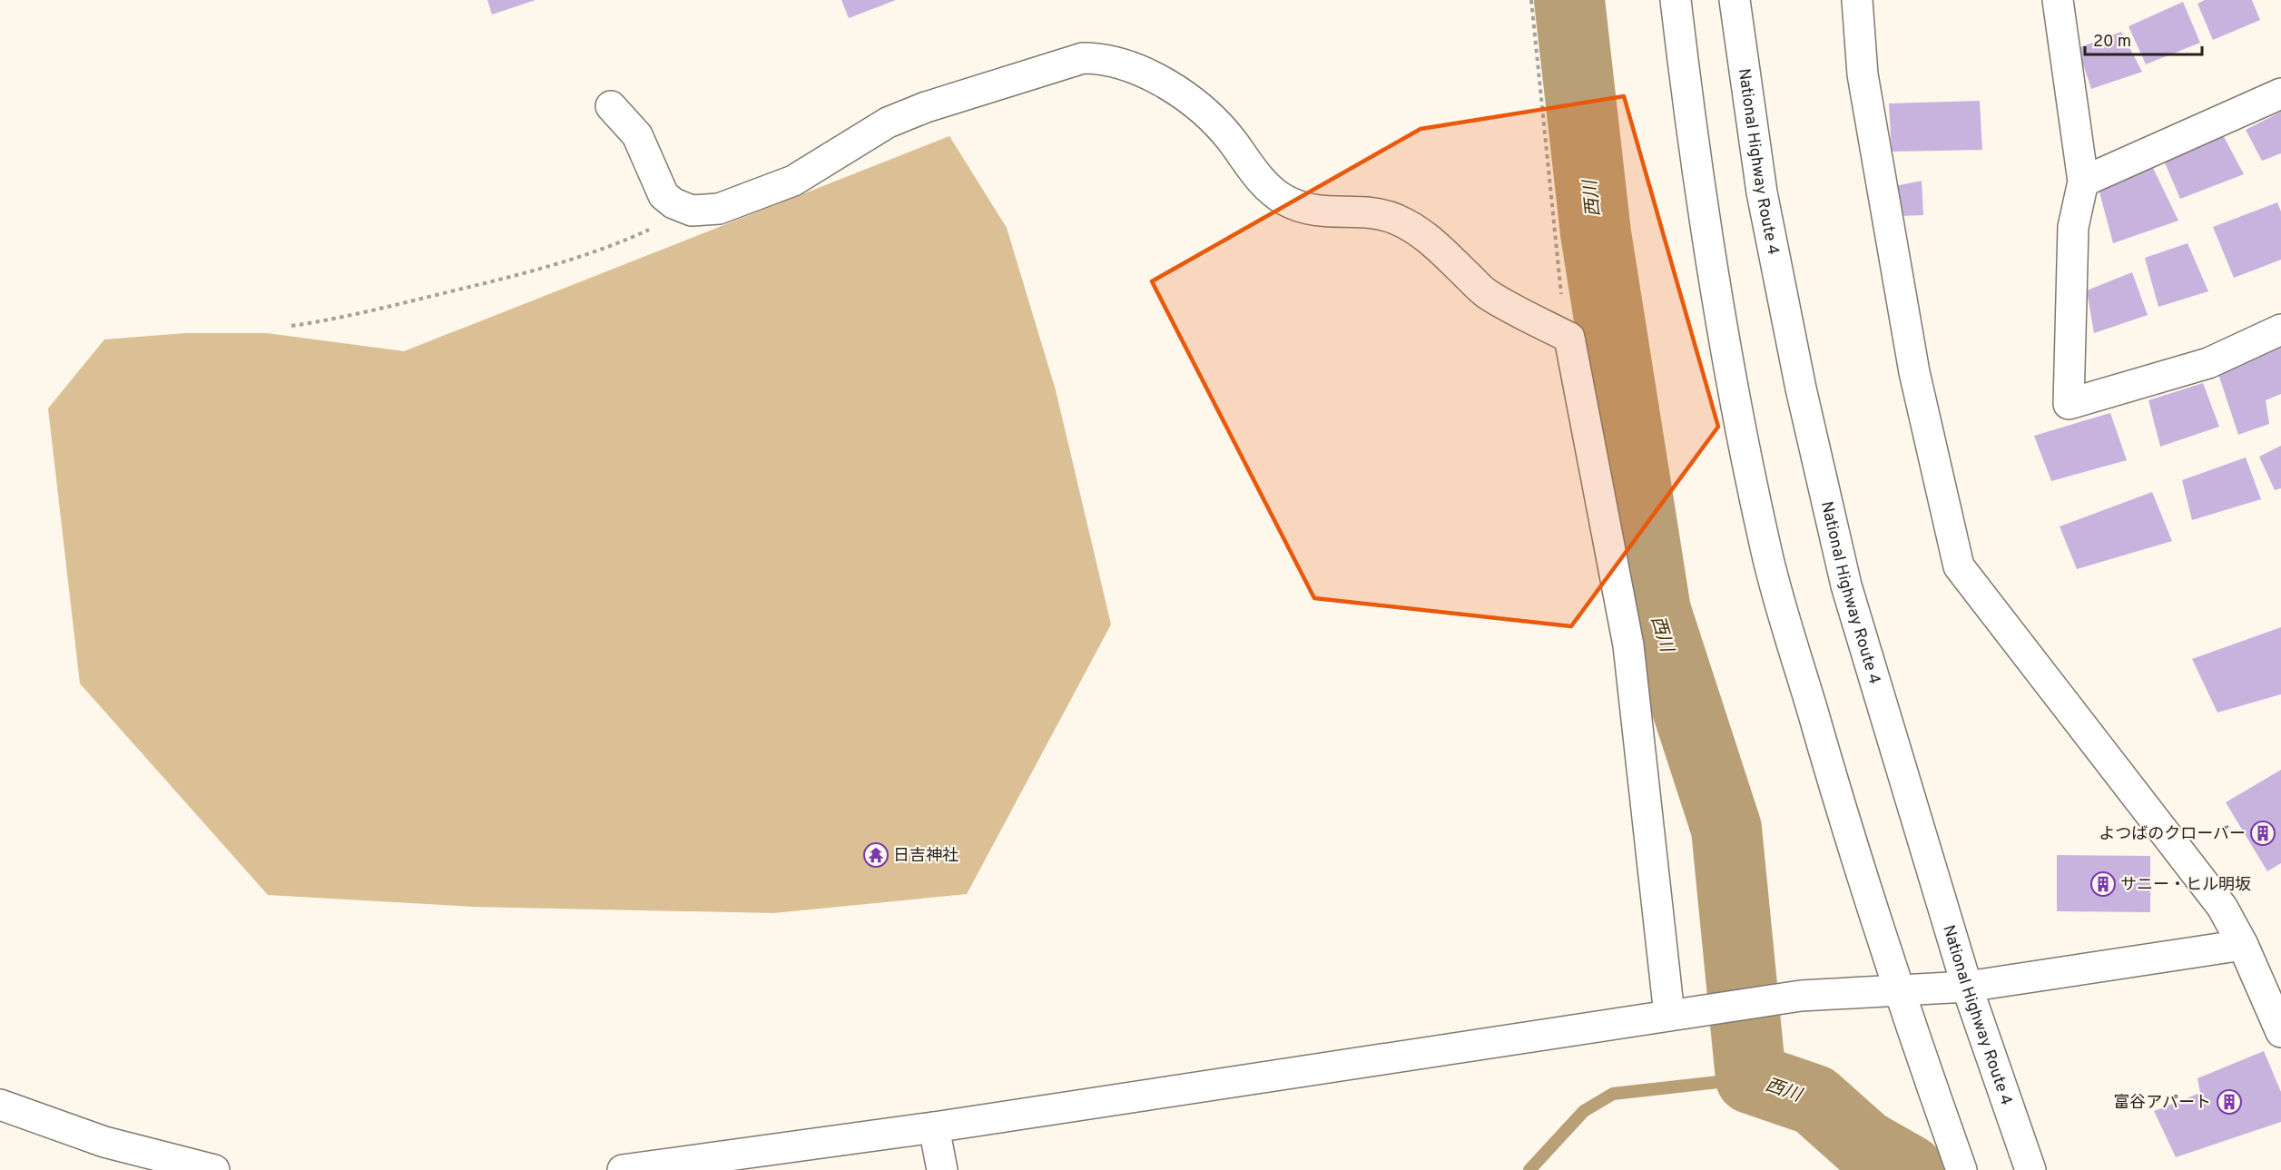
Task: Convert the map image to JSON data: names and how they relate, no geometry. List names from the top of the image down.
{
  "streets": {
    "main road": ["National Highway Route 4"]
  },
  "water": ["西川"],
  "places": {
    "building": ["よつばのクローバー", "サニー・ヒル明坂", "富谷アパート"],
    "temple": ["日吉神社"]
  },
  "scale_bar": "20 m"
}
